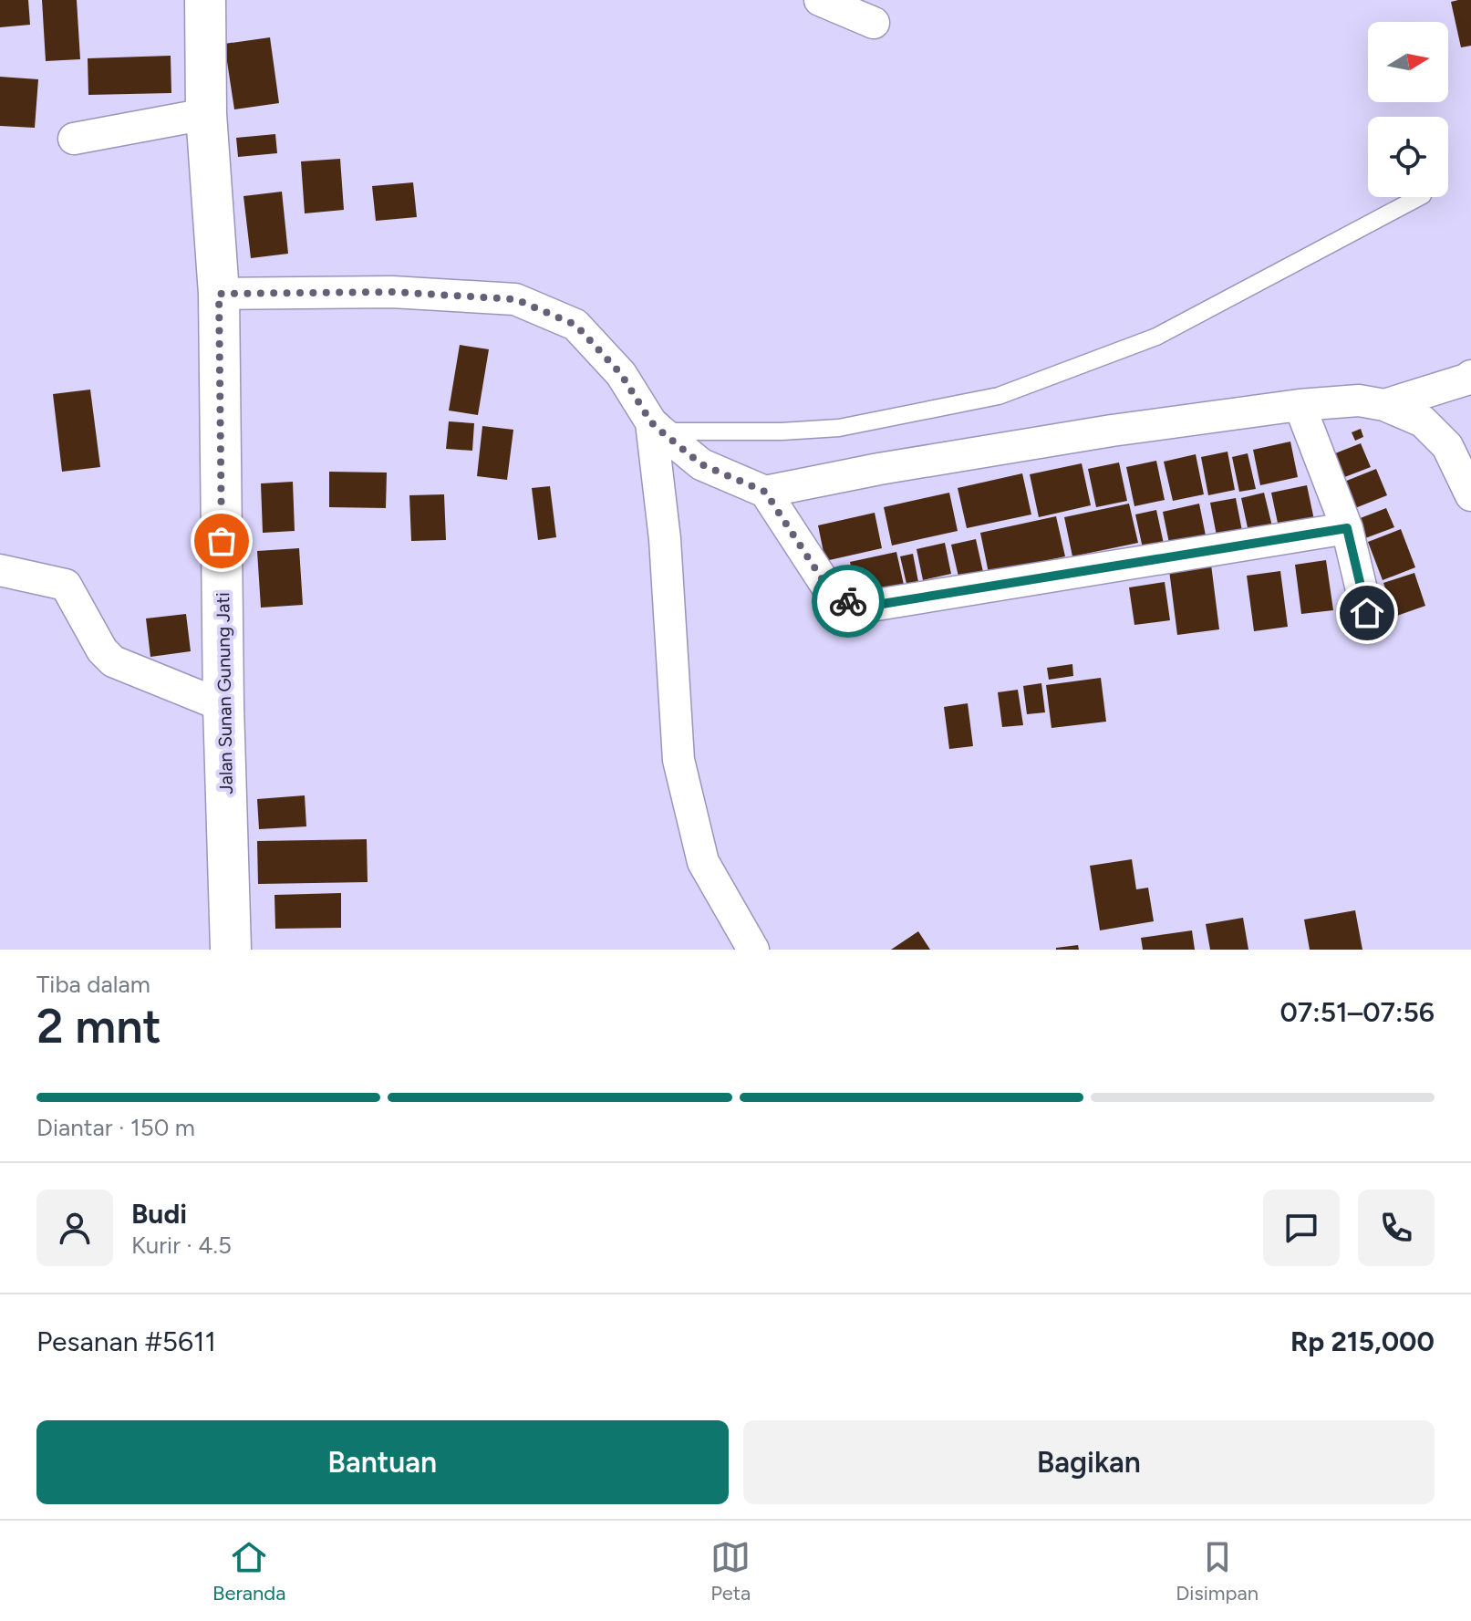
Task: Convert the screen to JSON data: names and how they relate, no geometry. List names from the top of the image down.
{
  "streets": {
    "street": ["Jalan Sunan Gunung Jati"]
  },
  "north": "right",
  "page": {
    "heading": ["2 mnt", "Tiba dalam", "07:51–07:56"],
    "panel": [
      "Budi",
      "Kurir · 4.5",
      "Pesanan #5611",
      "Rp 215,000"
    ],
    "bar": "Diantar · 150 m",
    "buttons": ["Bantuan", "Bagikan"],
    "tabs": ["Beranda", "Peta", "Disimpan"]
  }
}
